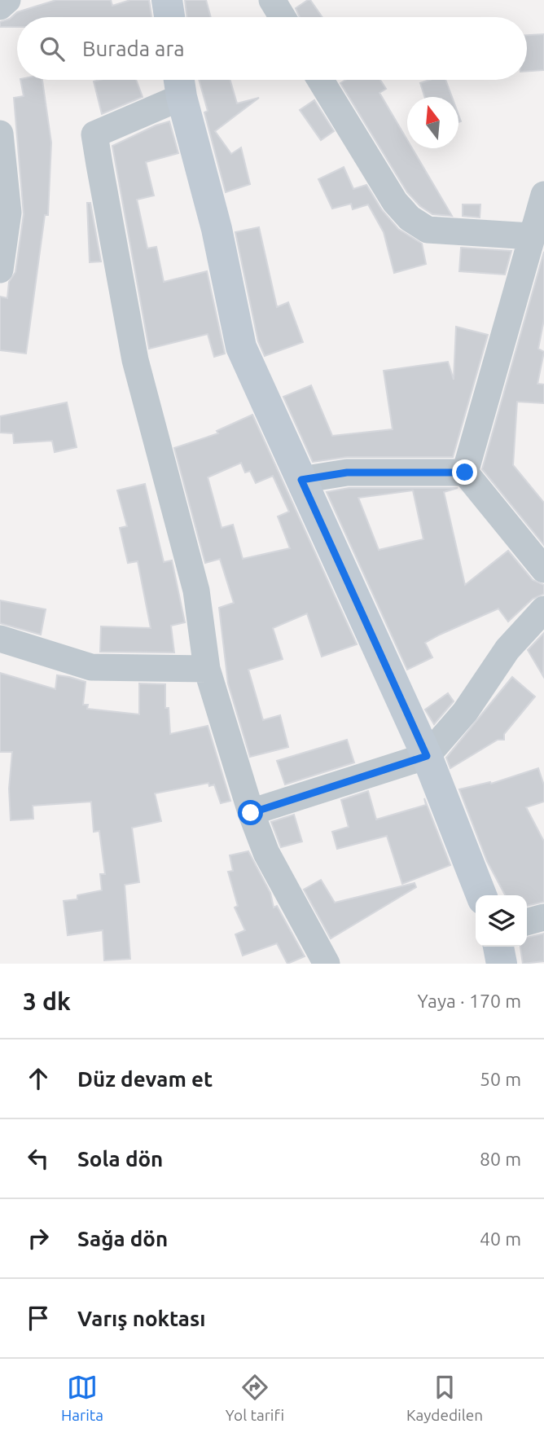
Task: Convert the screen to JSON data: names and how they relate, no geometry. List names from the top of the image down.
{
  "north": "top",
  "page": {
    "search": "Burada ara",
    "heading": ["3 dk", "Yaya · 170 m"],
    "list": [
      ["Düz devam et", "50 m"],
      ["Sola dön", "80 m"],
      ["Sağa dön", "40 m"],
      "Varış noktası"
    ],
    "nav": ["Harita", "Yol tarifi", "Kaydedilen"]
  }
}
